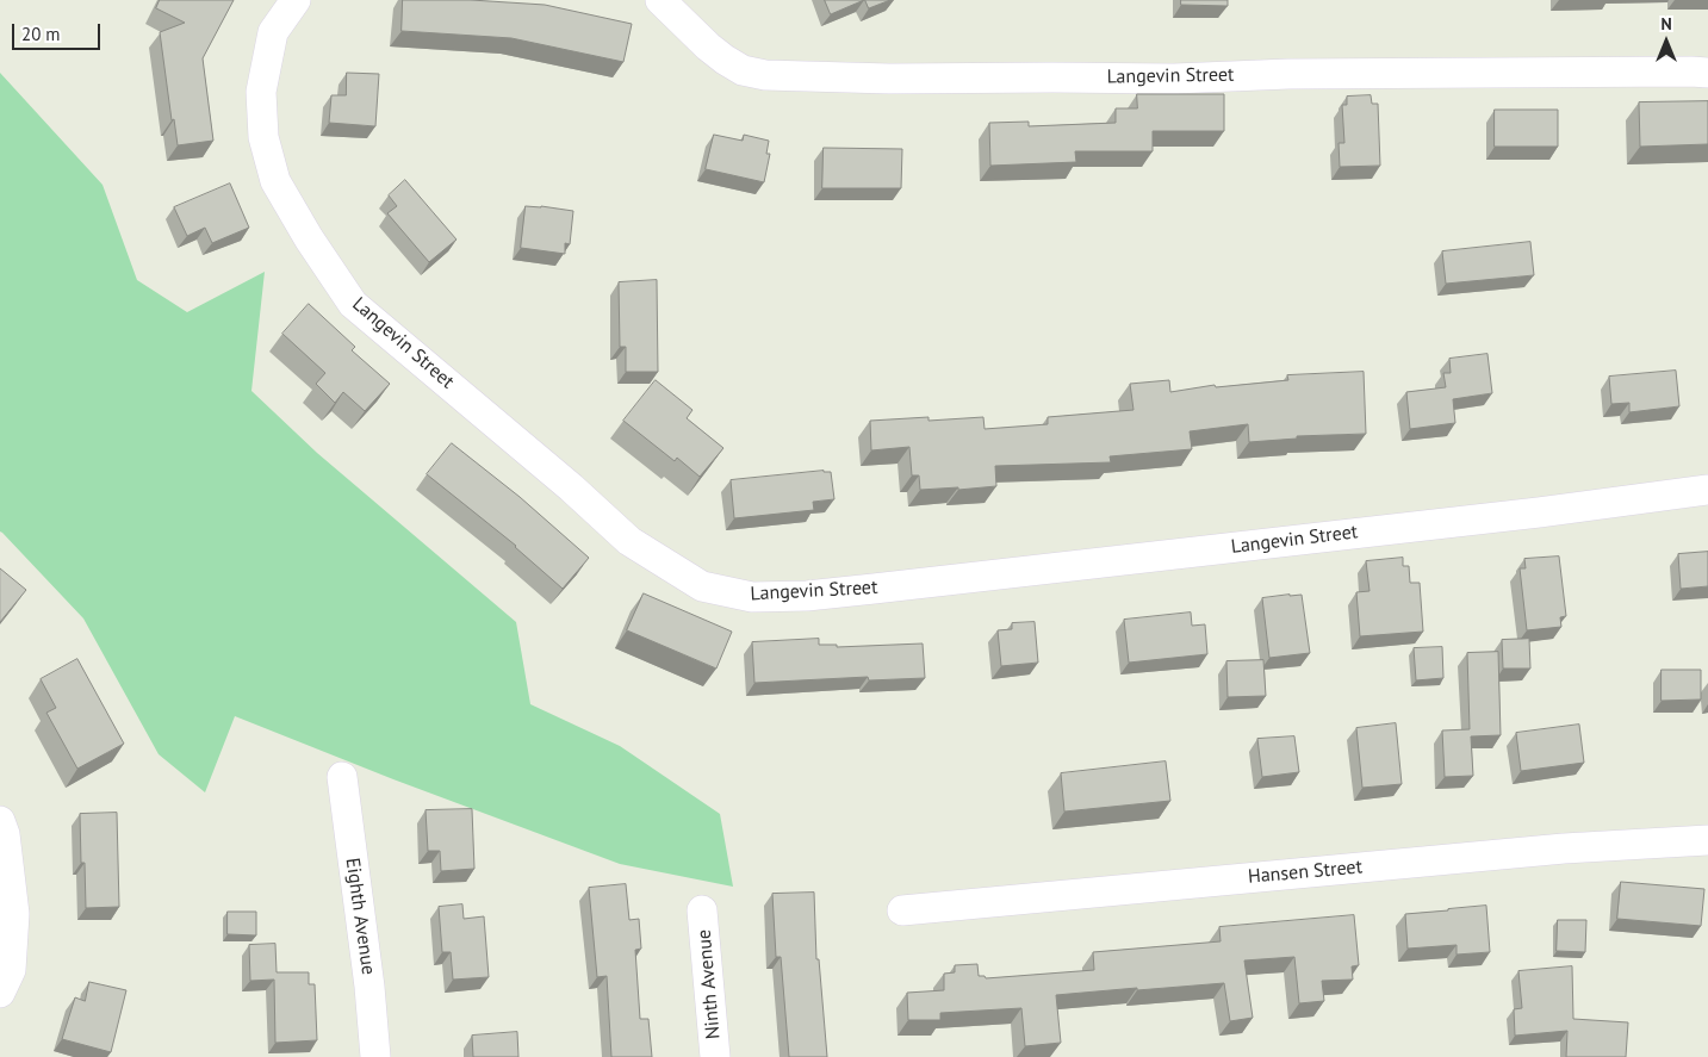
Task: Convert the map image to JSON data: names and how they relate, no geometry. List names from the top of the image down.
{
  "streets": {
    "street": [
      "Langevin Street",
      "Hansen Street",
      "Eighth Avenue",
      "Ninth Avenue"
    ]
  },
  "scale_bar": "20 m",
  "north": "top"
}
